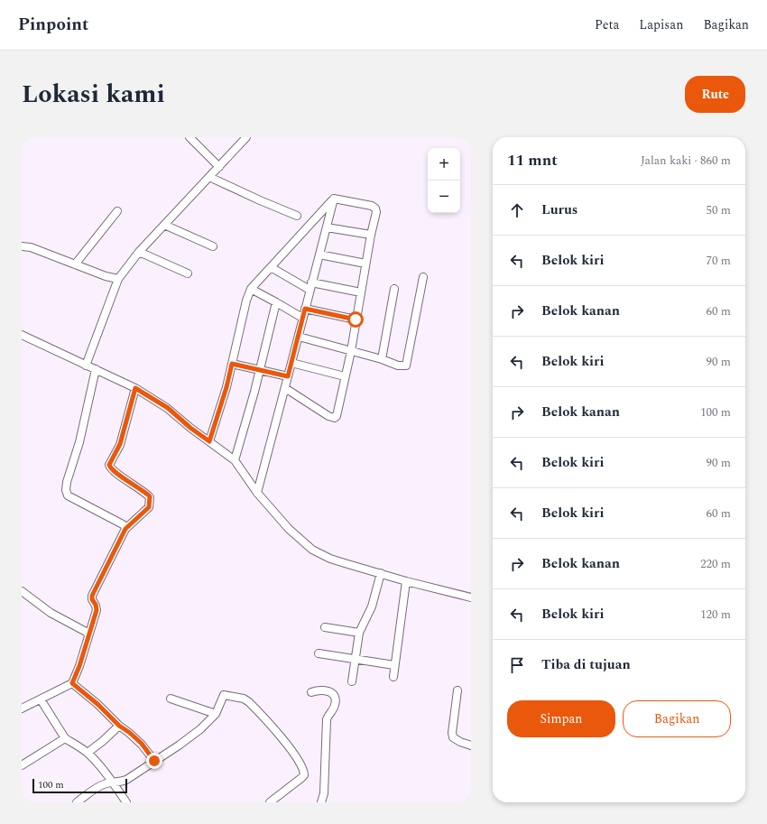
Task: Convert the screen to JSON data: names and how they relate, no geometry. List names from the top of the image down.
{
  "scale_bar": "100 m",
  "page": {
    "header": "Pinpoint",
    "nav": ["Peta", "Lapisan", "Bagikan"],
    "title": "Lokasi kami",
    "buttons": [
      "Rute",
      ["Simpan", "Bagikan"]
    ],
    "heading": ["11 mnt", "Jalan kaki · 860 m"],
    "map_buttons": ["+", "−"],
    "list": [
      ["Lurus", "50 m"],
      ["Belok kiri", "70 m"],
      ["Belok kanan", "60 m"],
      ["Belok kiri", "90 m"],
      ["Belok kanan", "100 m"],
      ["Belok kiri", "90 m"],
      ["Belok kiri", "60 m"],
      ["Belok kanan", "220 m"],
      ["Belok kiri", "120 m"],
      "Tiba di tujuan"
    ],
    "scale": "100 m"
  }
}
